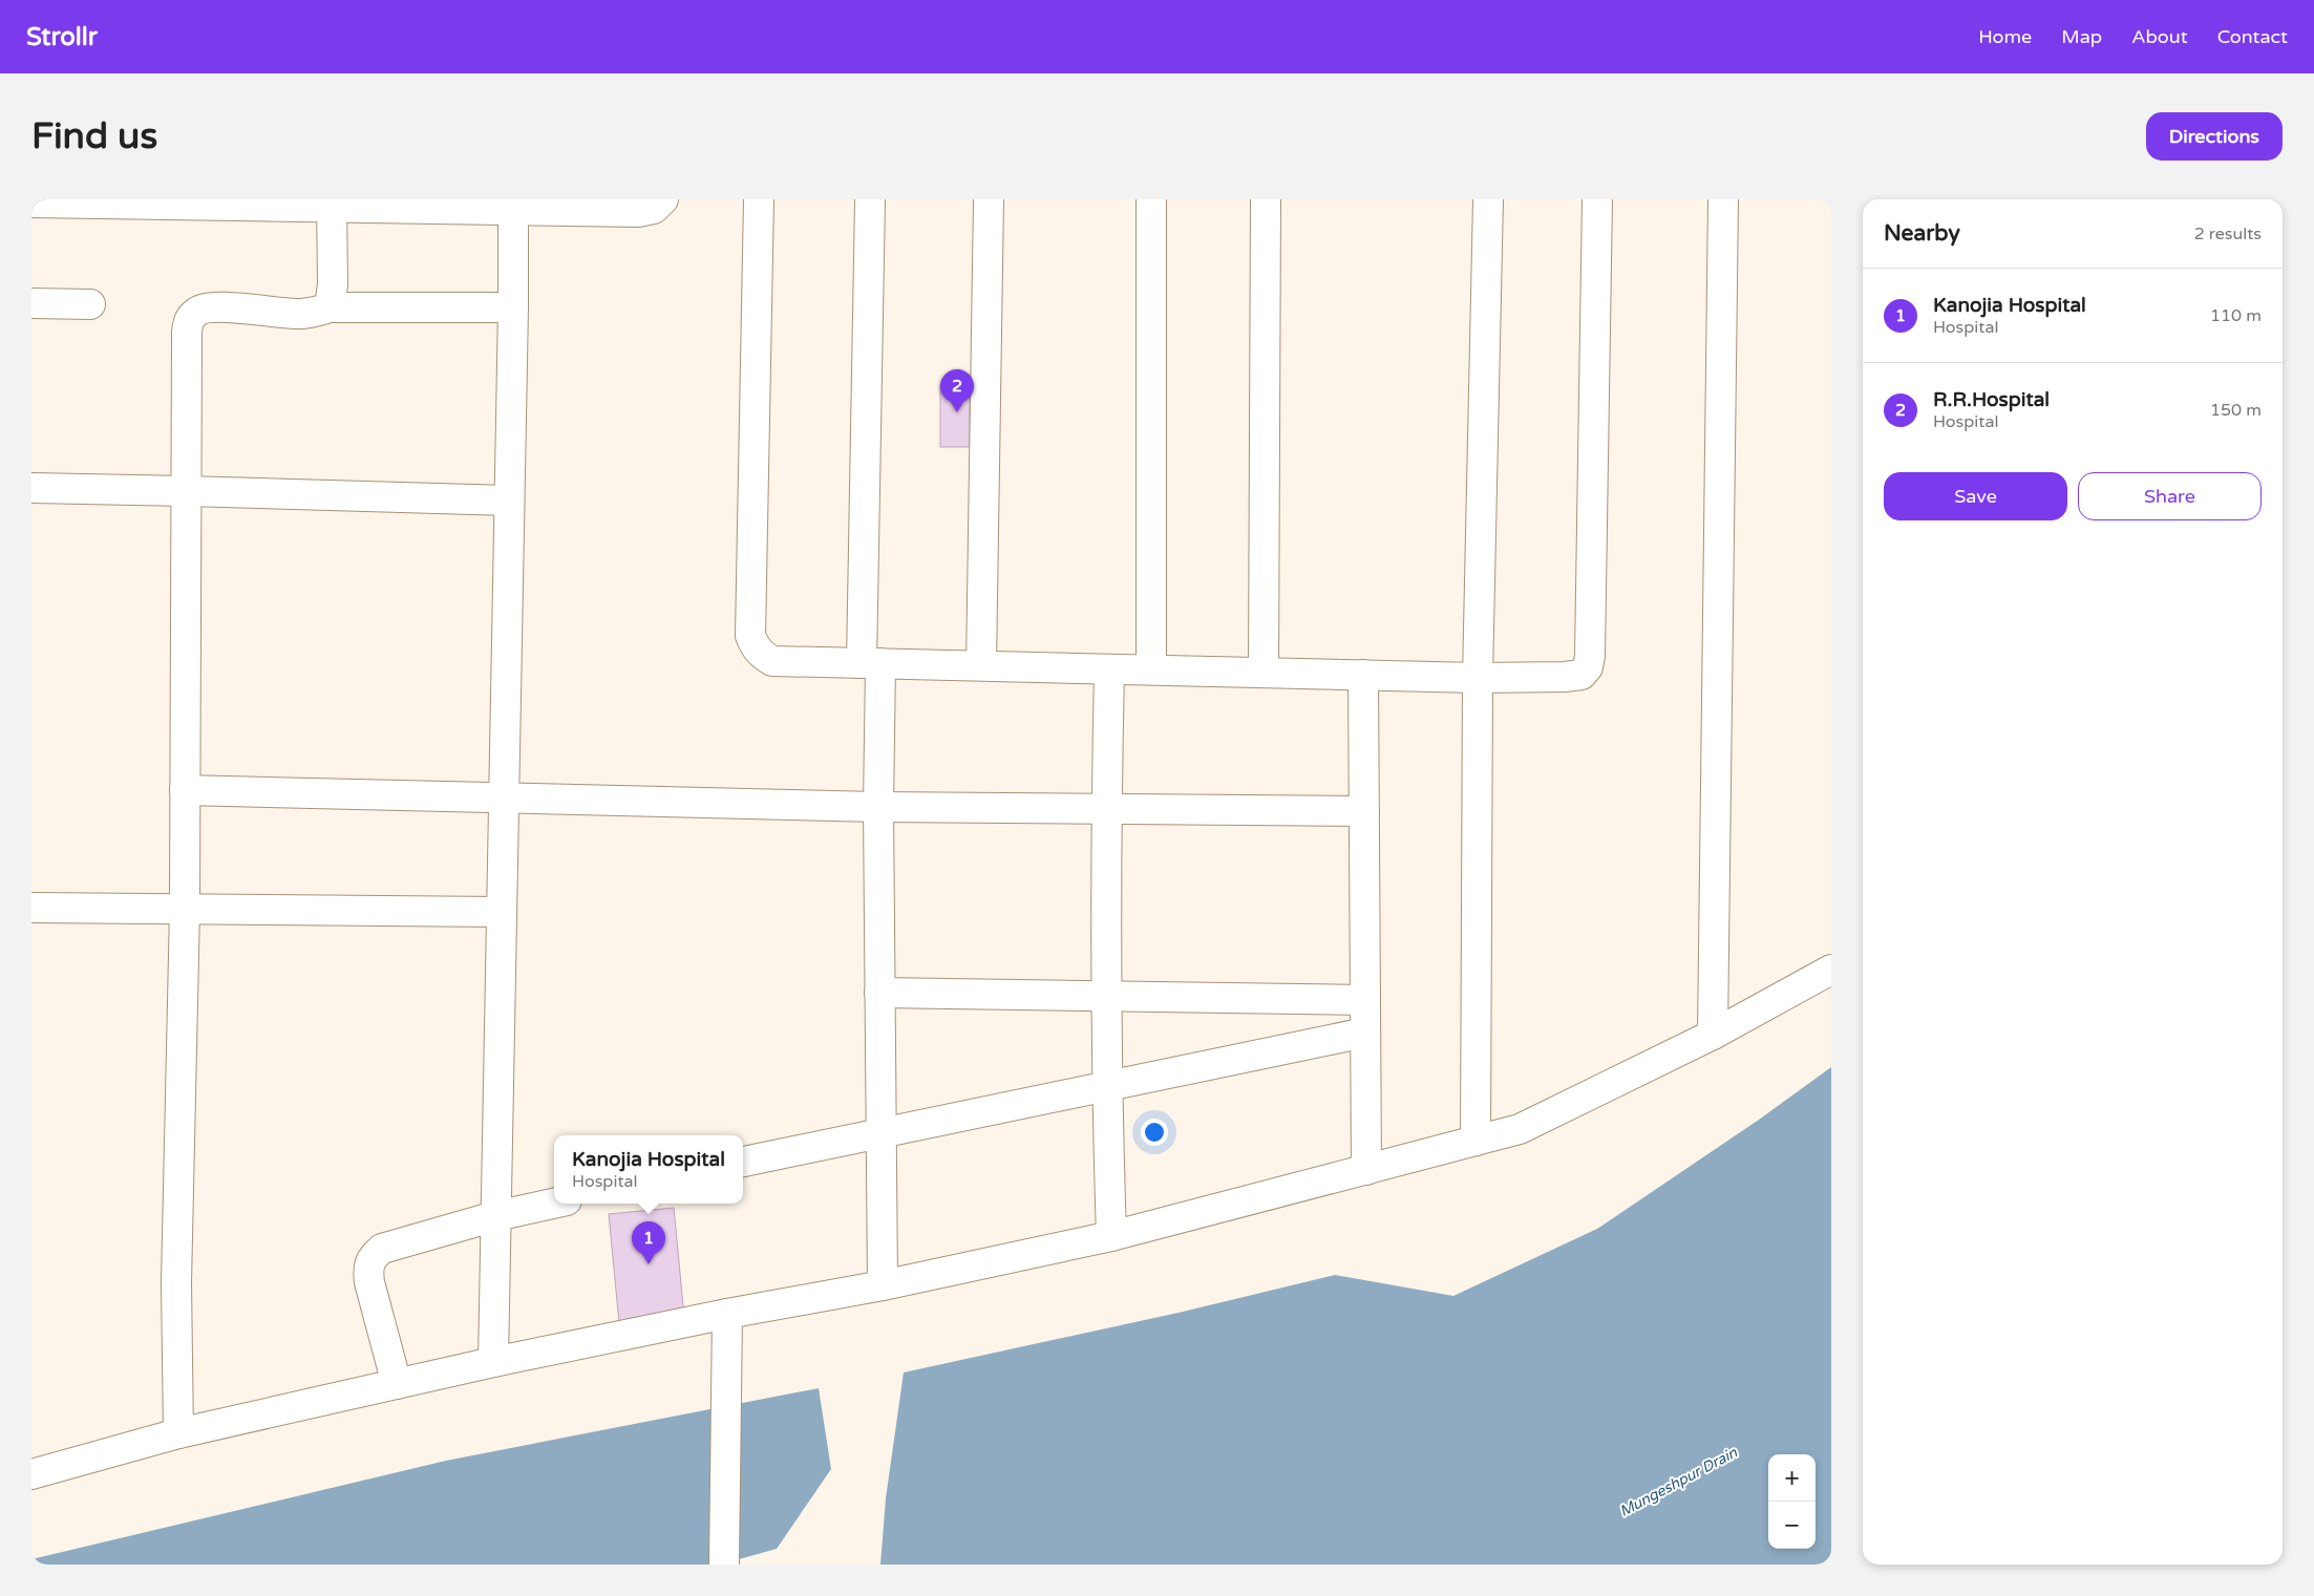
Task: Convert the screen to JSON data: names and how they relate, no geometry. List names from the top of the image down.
{
  "water": ["Mungeshpur Drain"],
  "page": {
    "header": "Strollr",
    "nav": [
      "Home",
      "Map",
      "About",
      "Contact"
    ],
    "buttons": [
      "Directions",
      ["Save", "Share"]
    ],
    "title": "Find us",
    "heading": ["Nearby", "2 results"],
    "list": [
      {
        "mark": "1",
        "name": "Kanojia Hospital",
        "note": "Hospital",
        "value": "110 m"
      },
      {
        "mark": "2",
        "name": "R.R.Hospital",
        "note": "Hospital",
        "value": "150 m"
      }
    ],
    "pins": ["2", "1"],
    "popup": ["Kanojia Hospital", "Hospital"],
    "map_buttons": ["+", "−"]
  }
}
